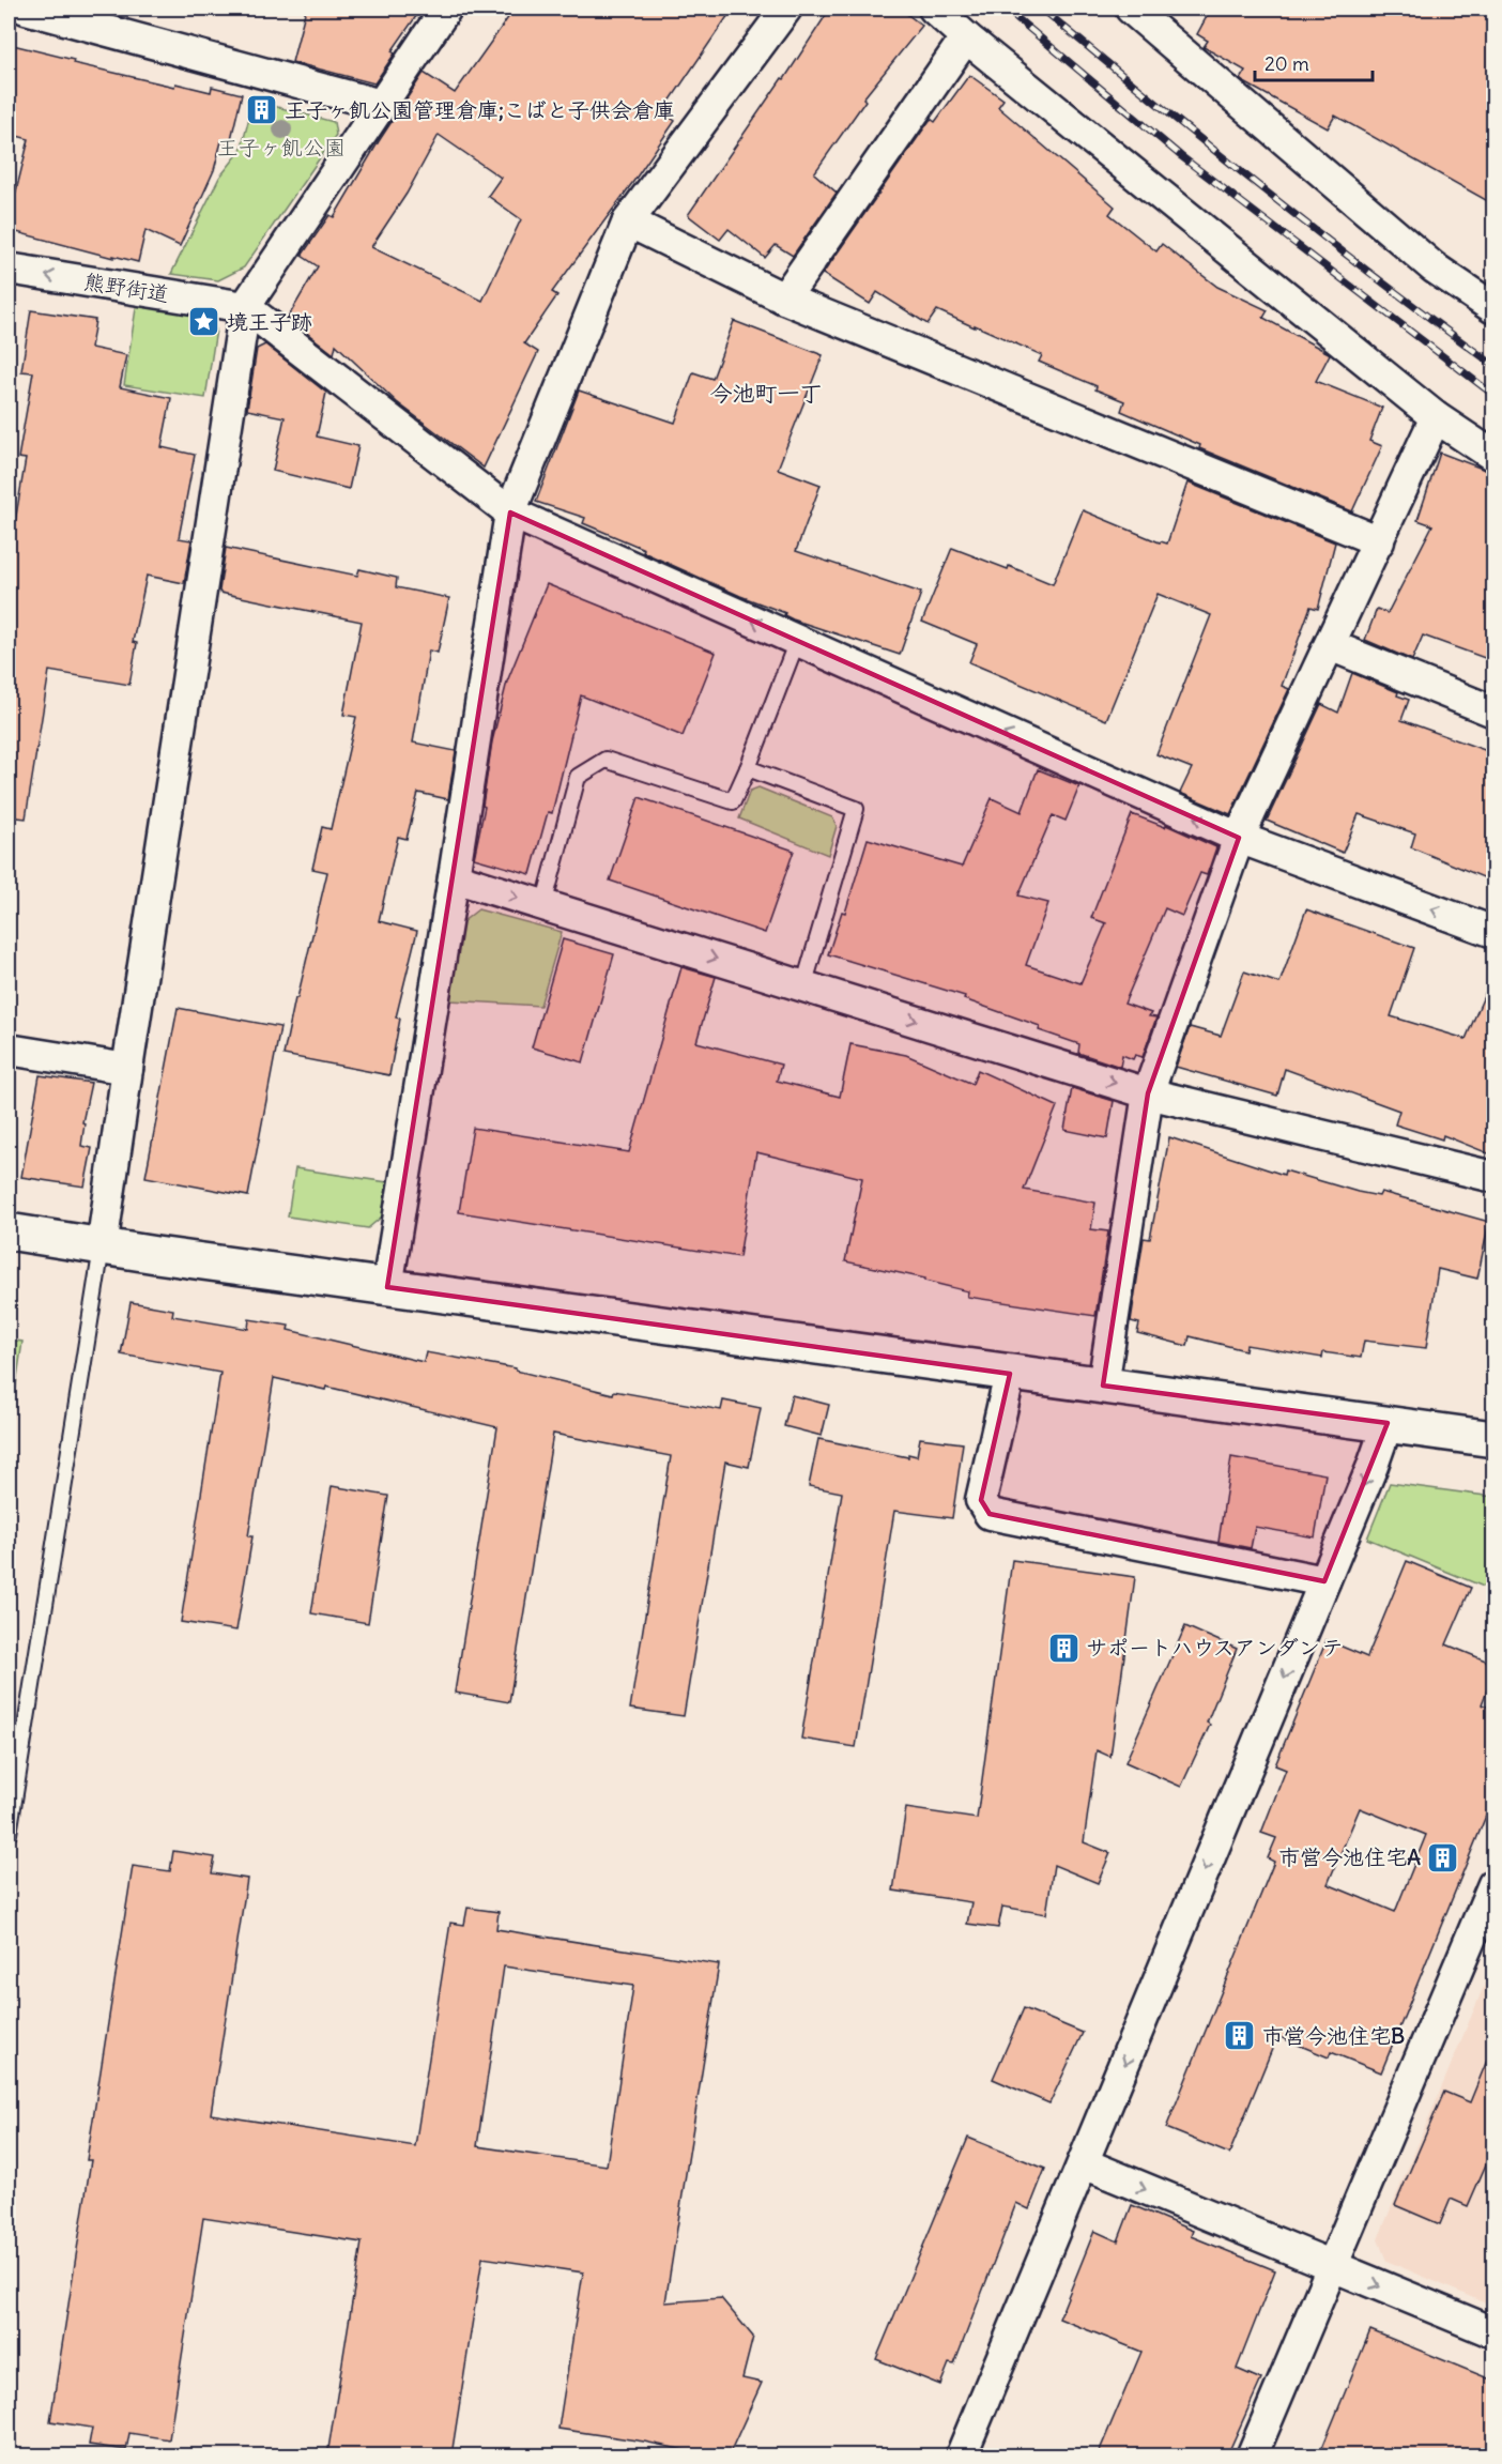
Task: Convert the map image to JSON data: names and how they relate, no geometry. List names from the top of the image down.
{
  "streets": {
    "street": ["熊野街道"]
  },
  "districts": ["今池町一丁"],
  "parks": ["王子ヶ飢公園"],
  "places": {
    "building": [
      "王子ヶ飢公園管理倉庫;こばと子供会倉庫",
      "サポートハウスアンダンテ",
      "市営今池住宅A",
      "市営今池住宅B"
    ],
    "place": ["境王子跡"]
  },
  "scale_bar": "20 m"
}
